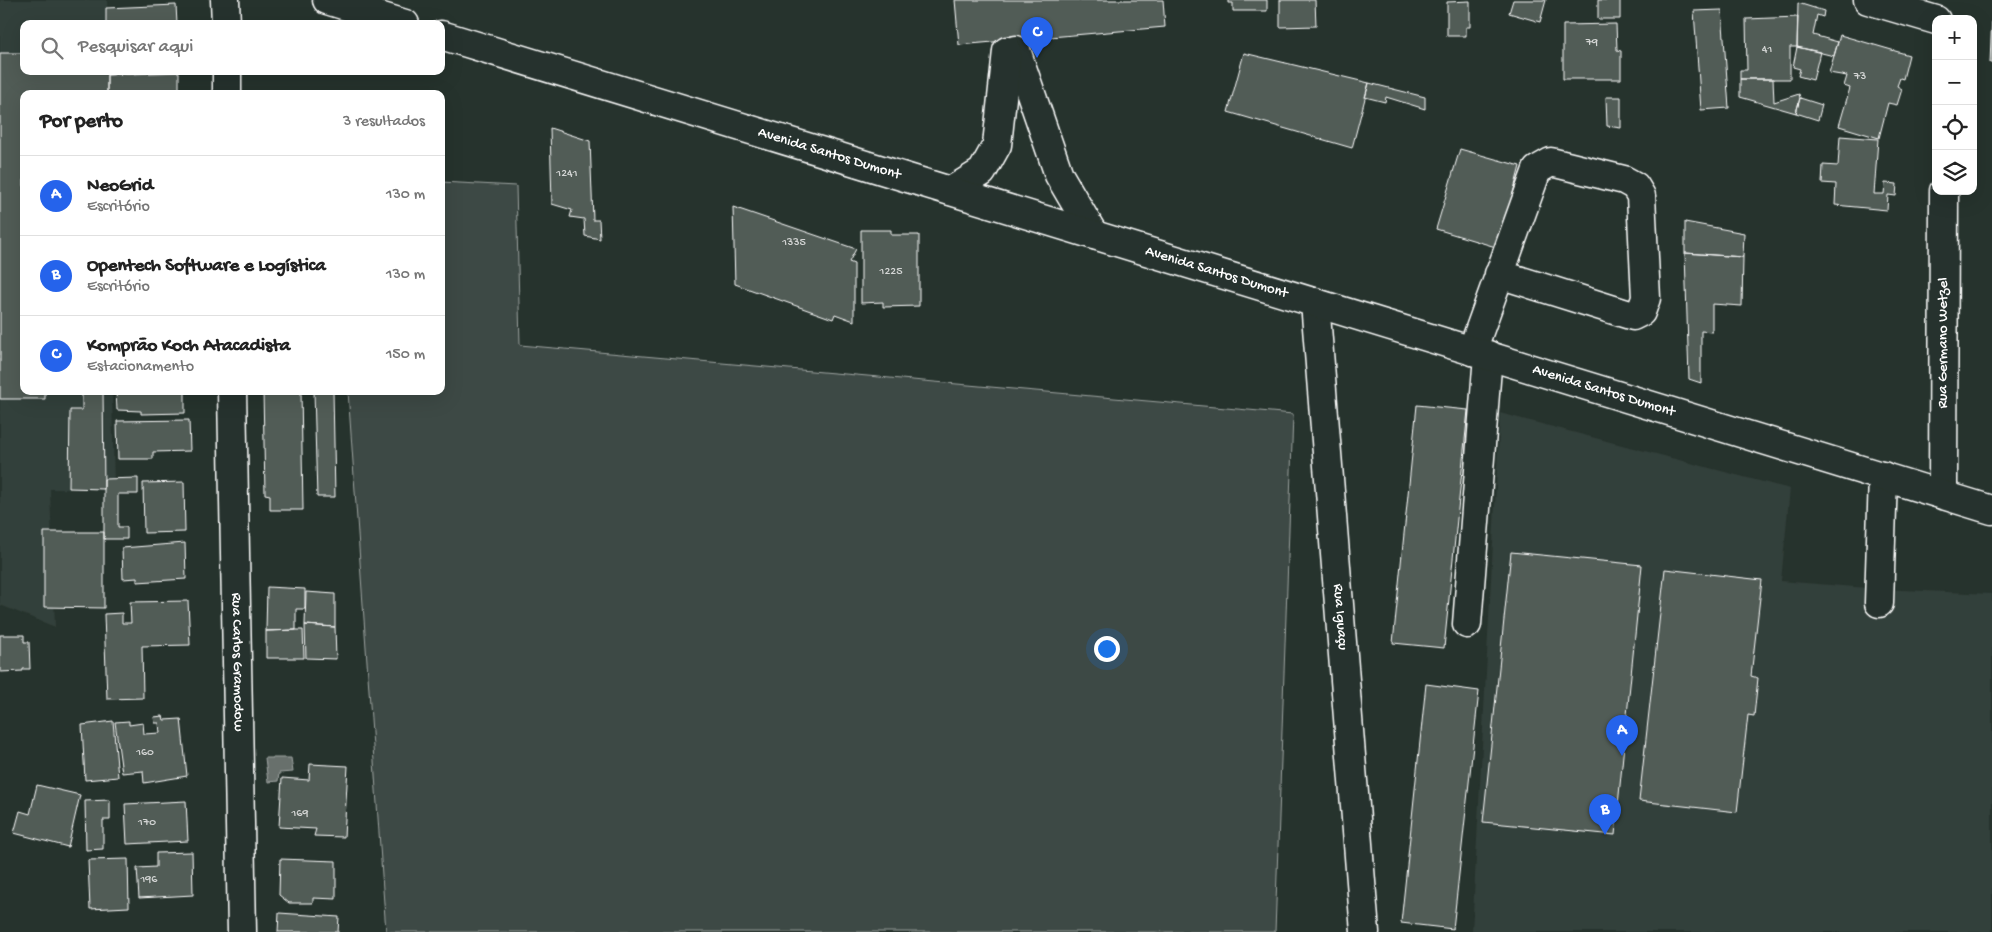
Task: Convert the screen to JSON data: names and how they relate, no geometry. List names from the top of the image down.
{
  "streets": {
    "street": [
      "Avenida Santos Dumont",
      "Rua Germano Wetzel",
      "Rua Iguaçu",
      "Rua Carlos Gramodow"
    ]
  },
  "crossings": [
    ["Avenida Santos Dumont", "Rua Germano Wetzel"],
    ["Avenida Santos Dumont", "Rua Iguaçu"]
  ],
  "house_numbers": [
    "79",
    "41",
    "73",
    "1241",
    "1335",
    "1225",
    "160",
    "169",
    "170",
    "196"
  ],
  "page": {
    "map_buttons": ["+", "−"],
    "pins": ["C", "A", "B"],
    "search": "Pesquisar aqui",
    "heading": ["Por perto", "3 resultados"],
    "list": [
      {
        "mark": "A",
        "name": "NeoGrid",
        "note": "Escritório",
        "value": "130 m"
      },
      {
        "mark": "B",
        "name": "Opentech Software e Logística",
        "note": "Escritório",
        "value": "130 m"
      },
      {
        "mark": "C",
        "name": "Komprão Koch Atacadista",
        "note": "Estacionamento",
        "value": "150 m"
      }
    ]
  }
}
